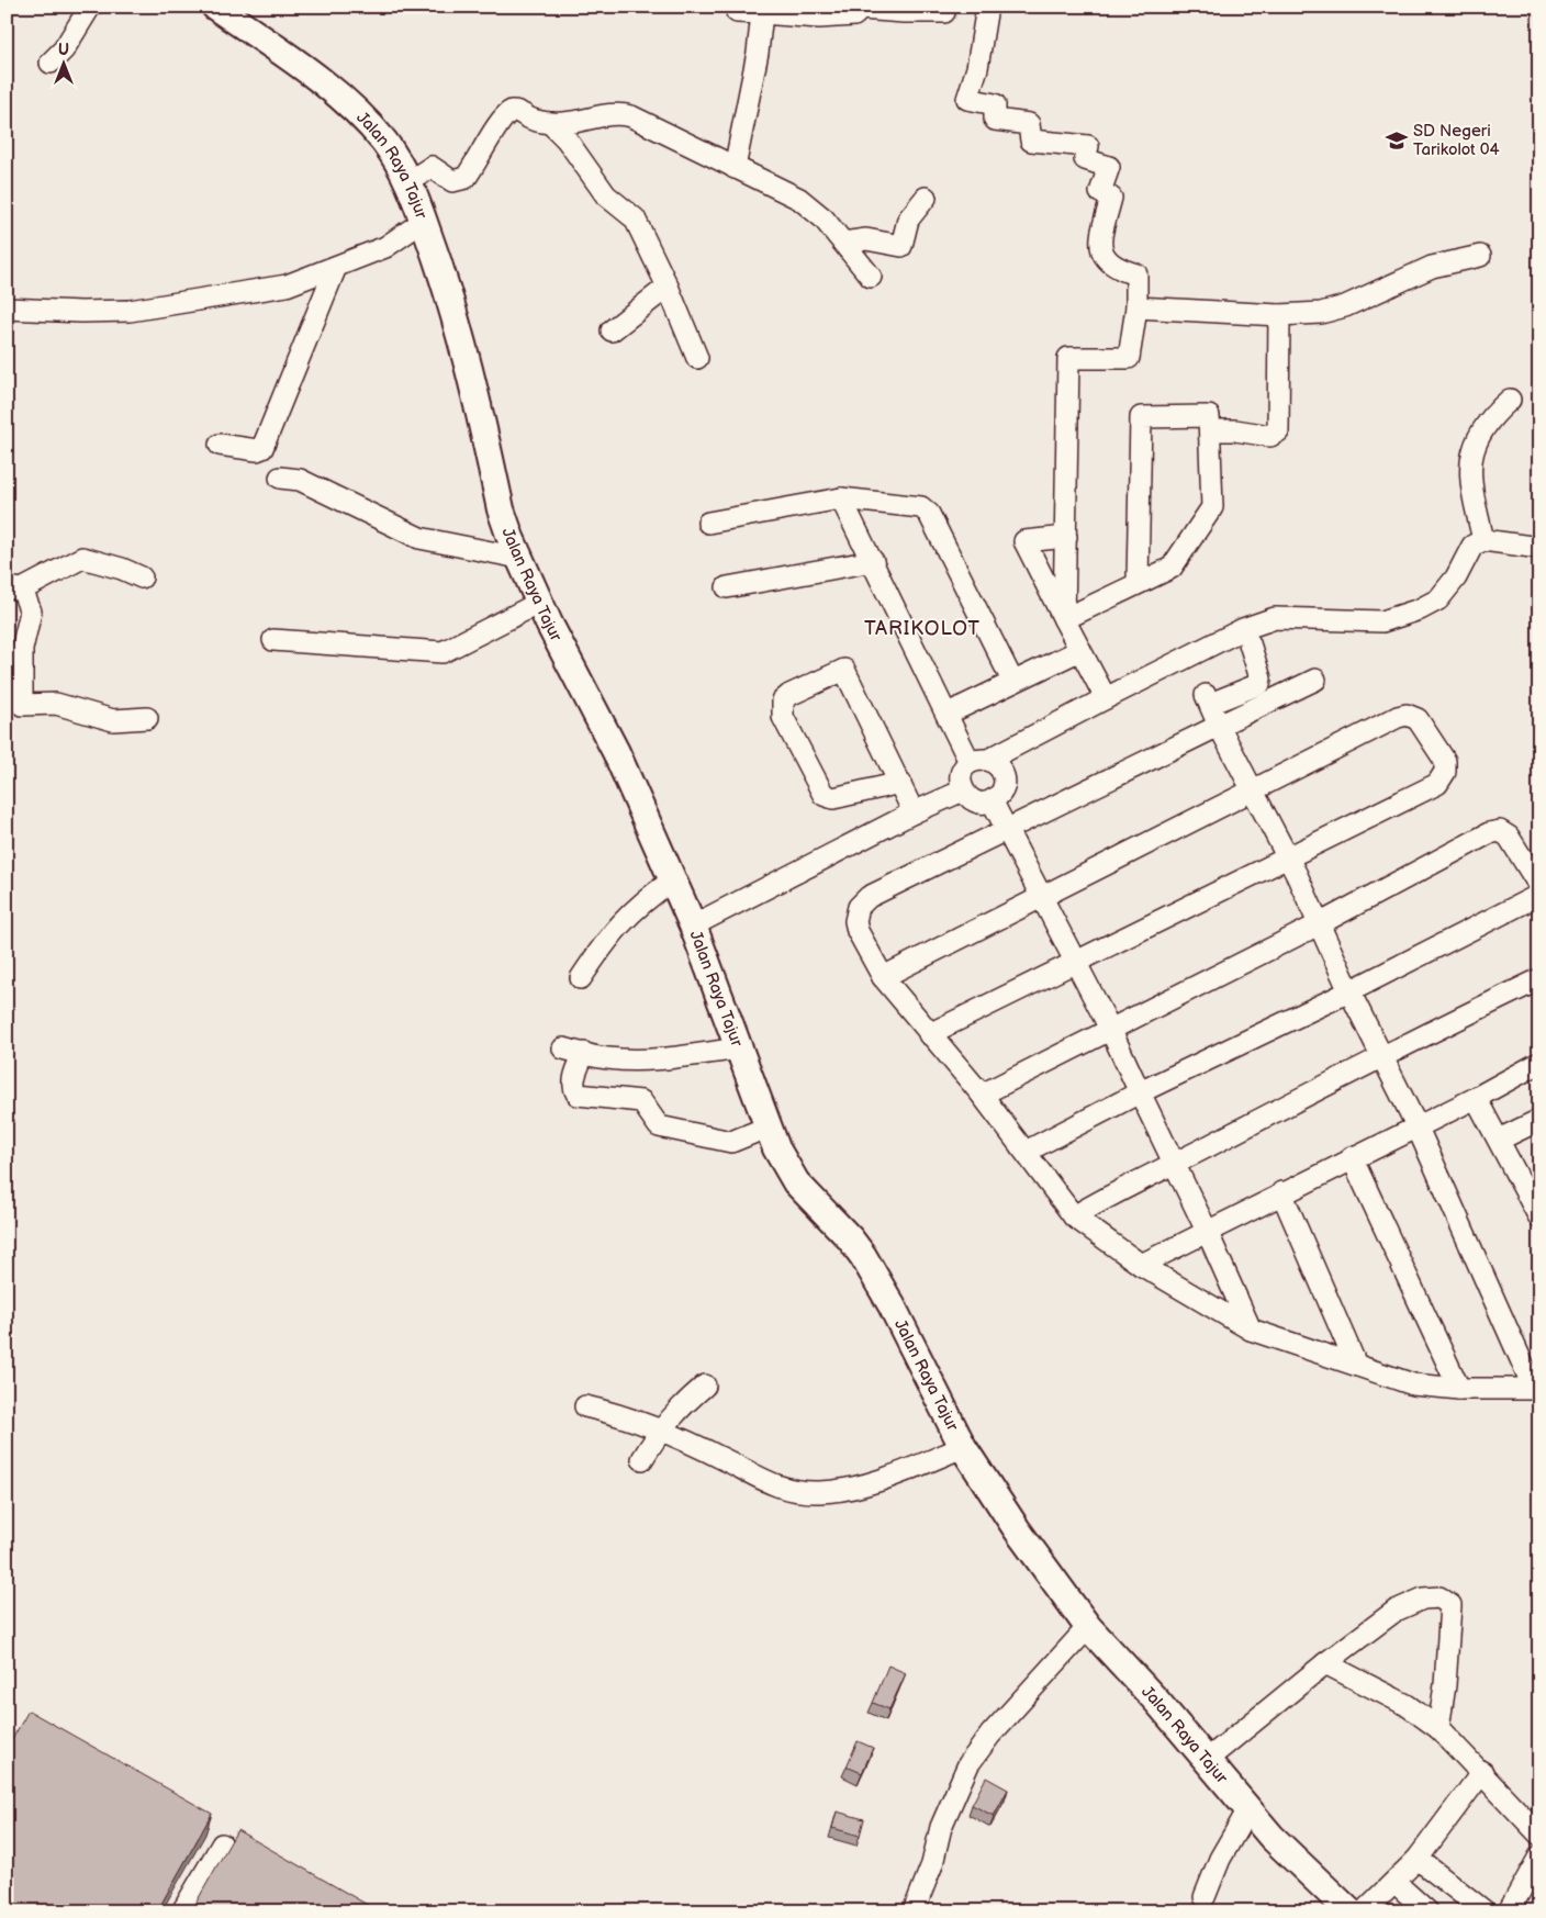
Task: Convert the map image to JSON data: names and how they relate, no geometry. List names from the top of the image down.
{
  "streets": {
    "main road": ["Jalan Raya Tajur"]
  },
  "districts": ["TARIKOLOT"],
  "places": {
    "school or university": ["SD Negeri Tarikolot 04"]
  },
  "north": "top"
}
